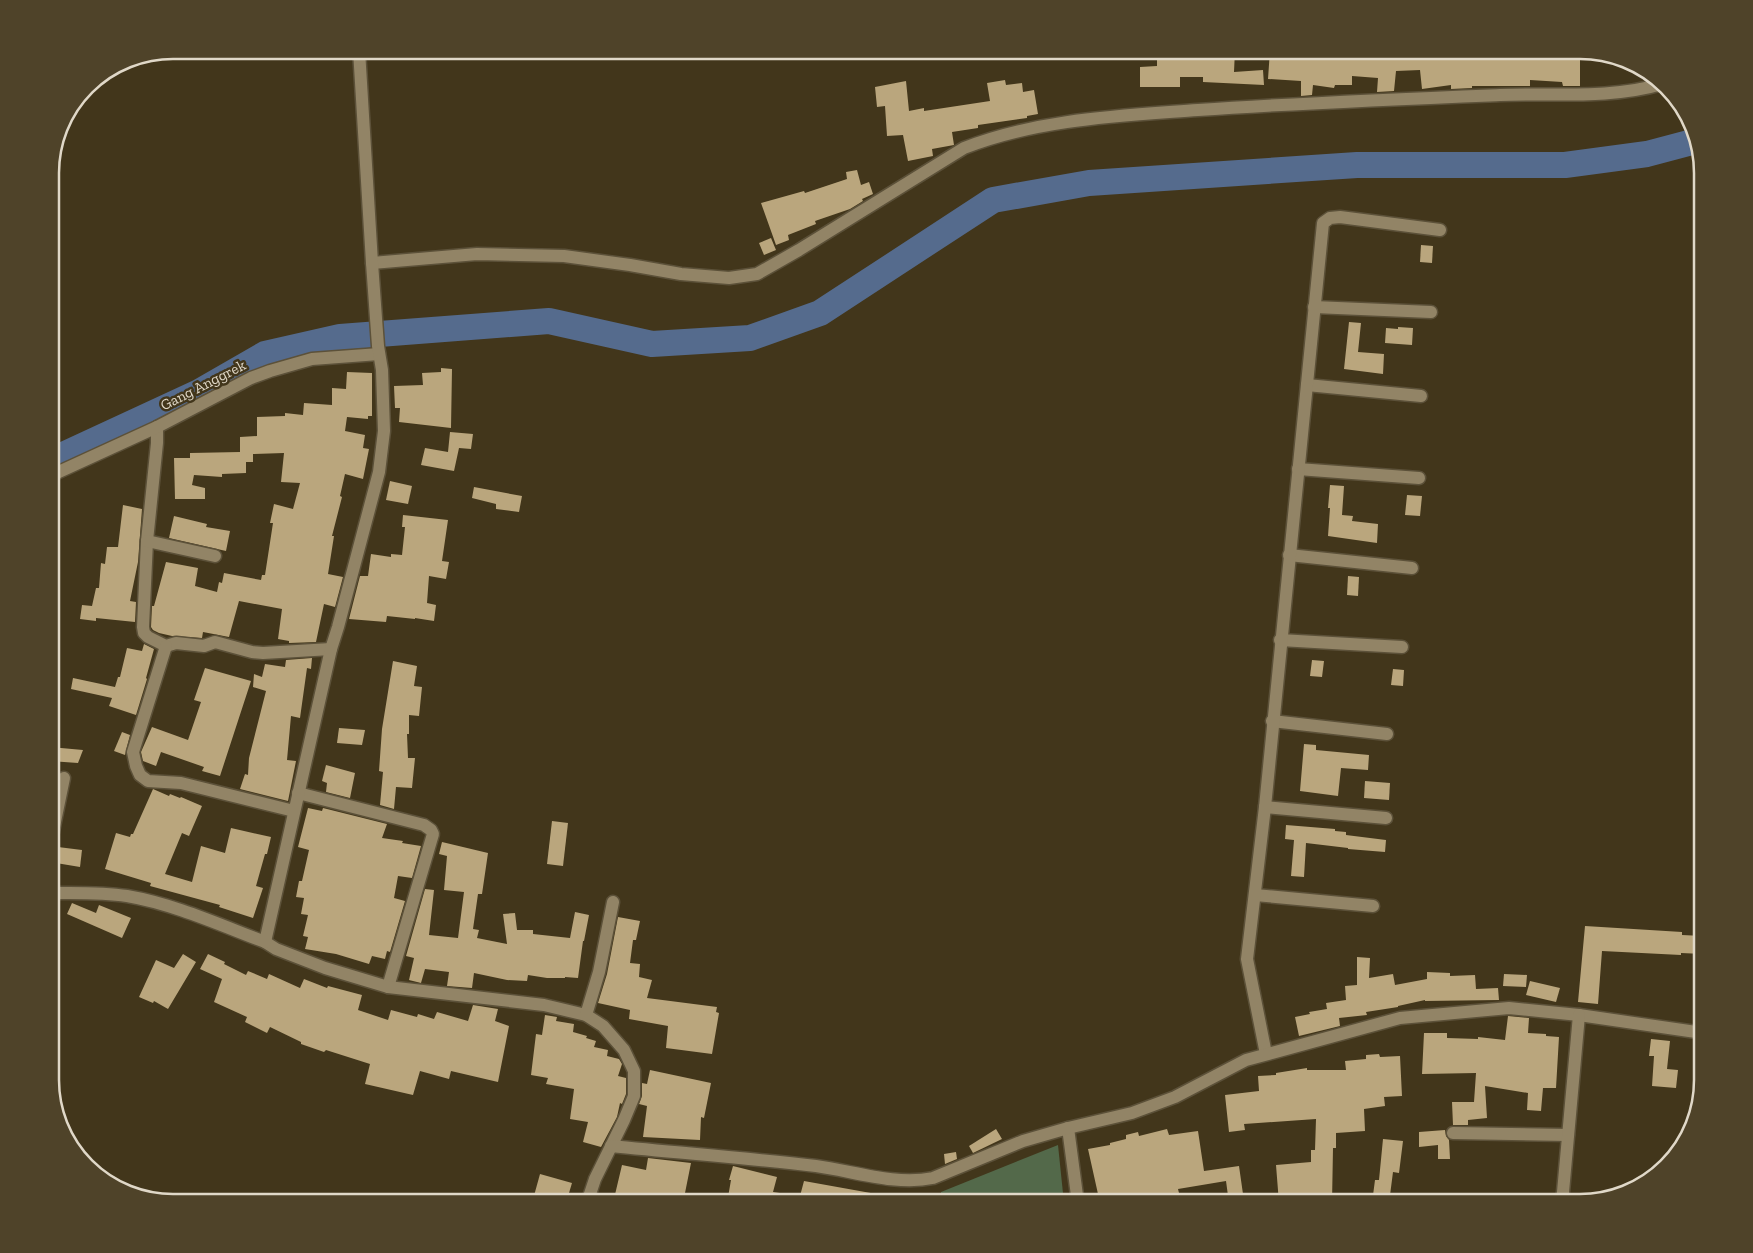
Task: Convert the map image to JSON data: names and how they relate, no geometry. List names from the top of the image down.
{
  "streets": {
    "street": ["Gang Anggrek"]
  }
}
